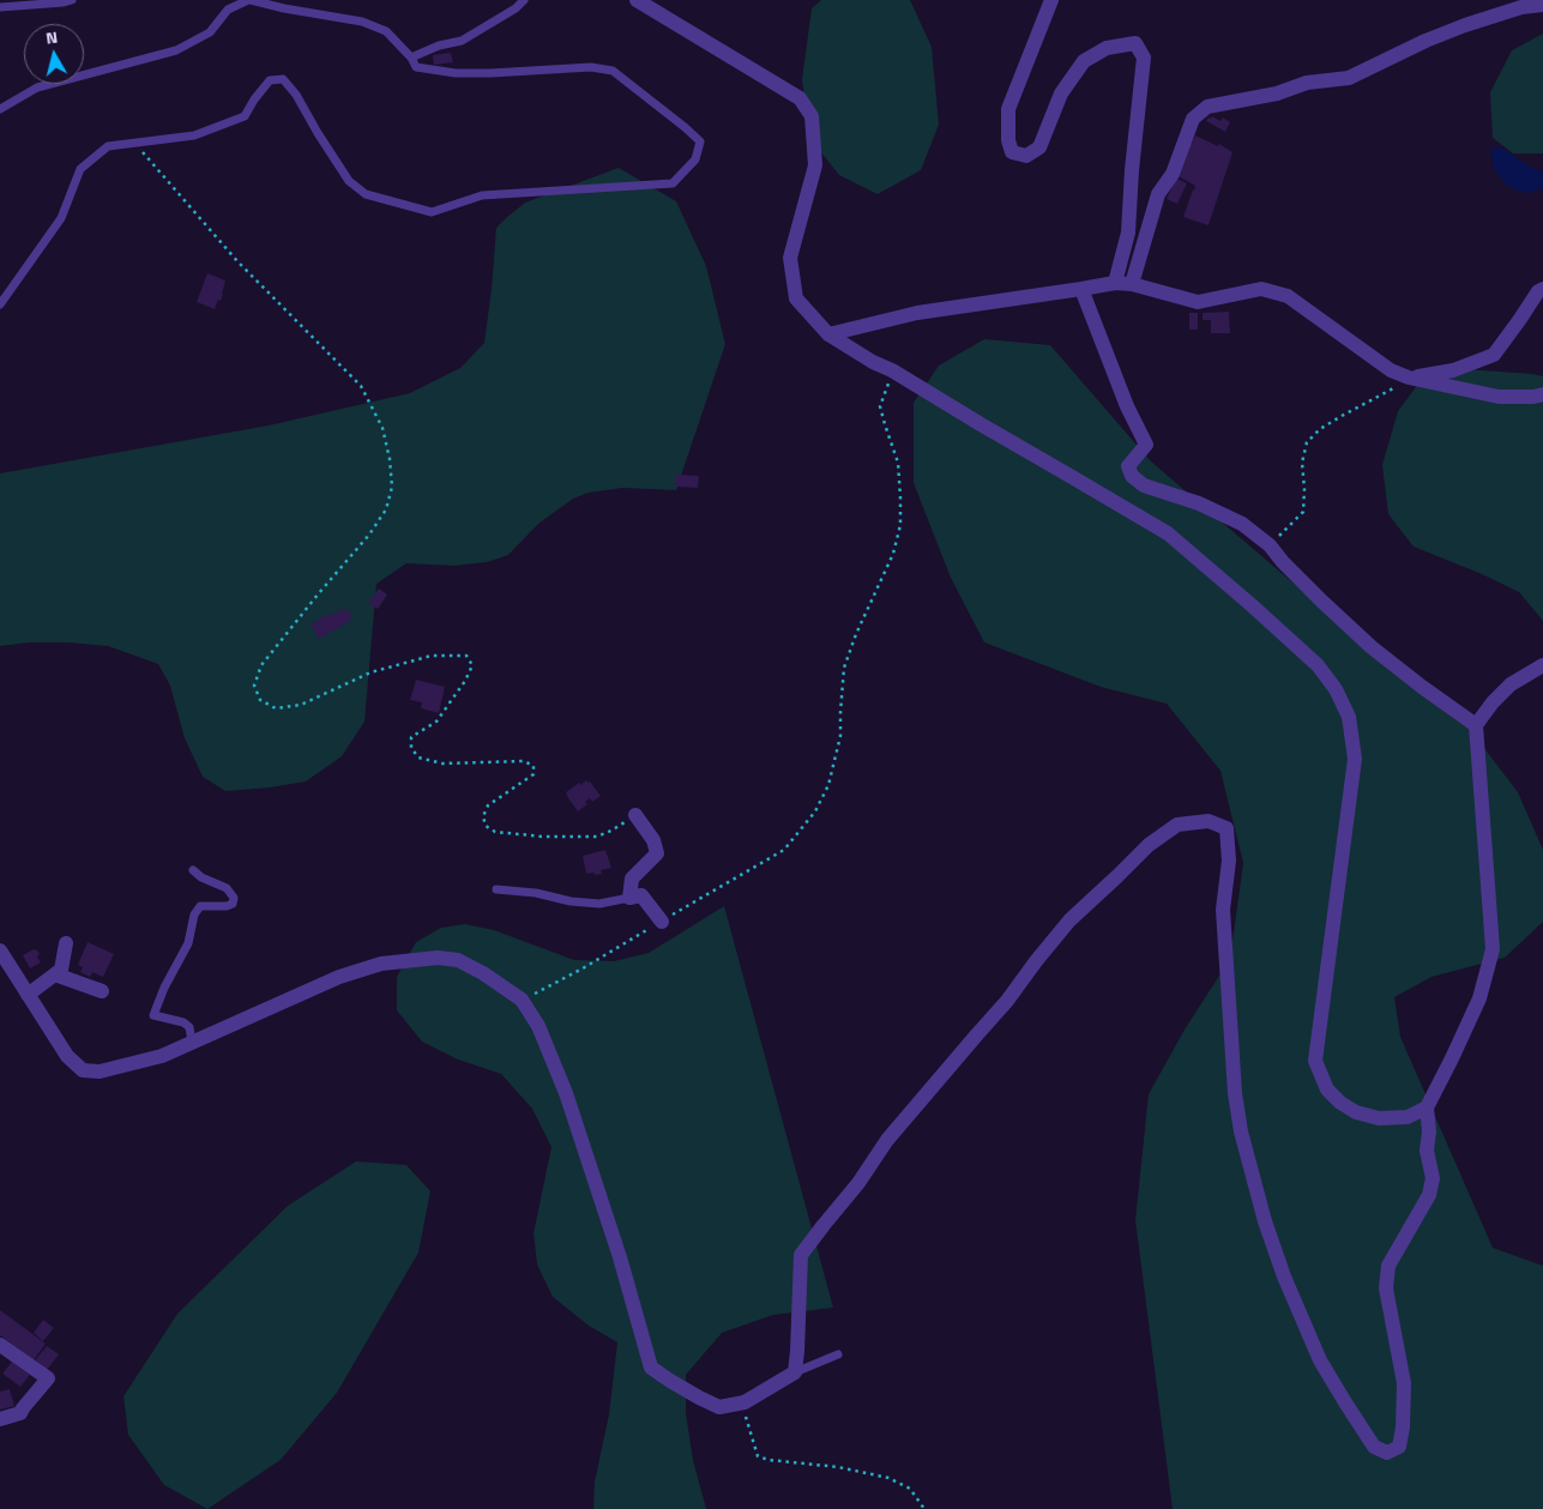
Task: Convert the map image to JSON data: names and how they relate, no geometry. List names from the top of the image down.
{
  "north": "top"
}
